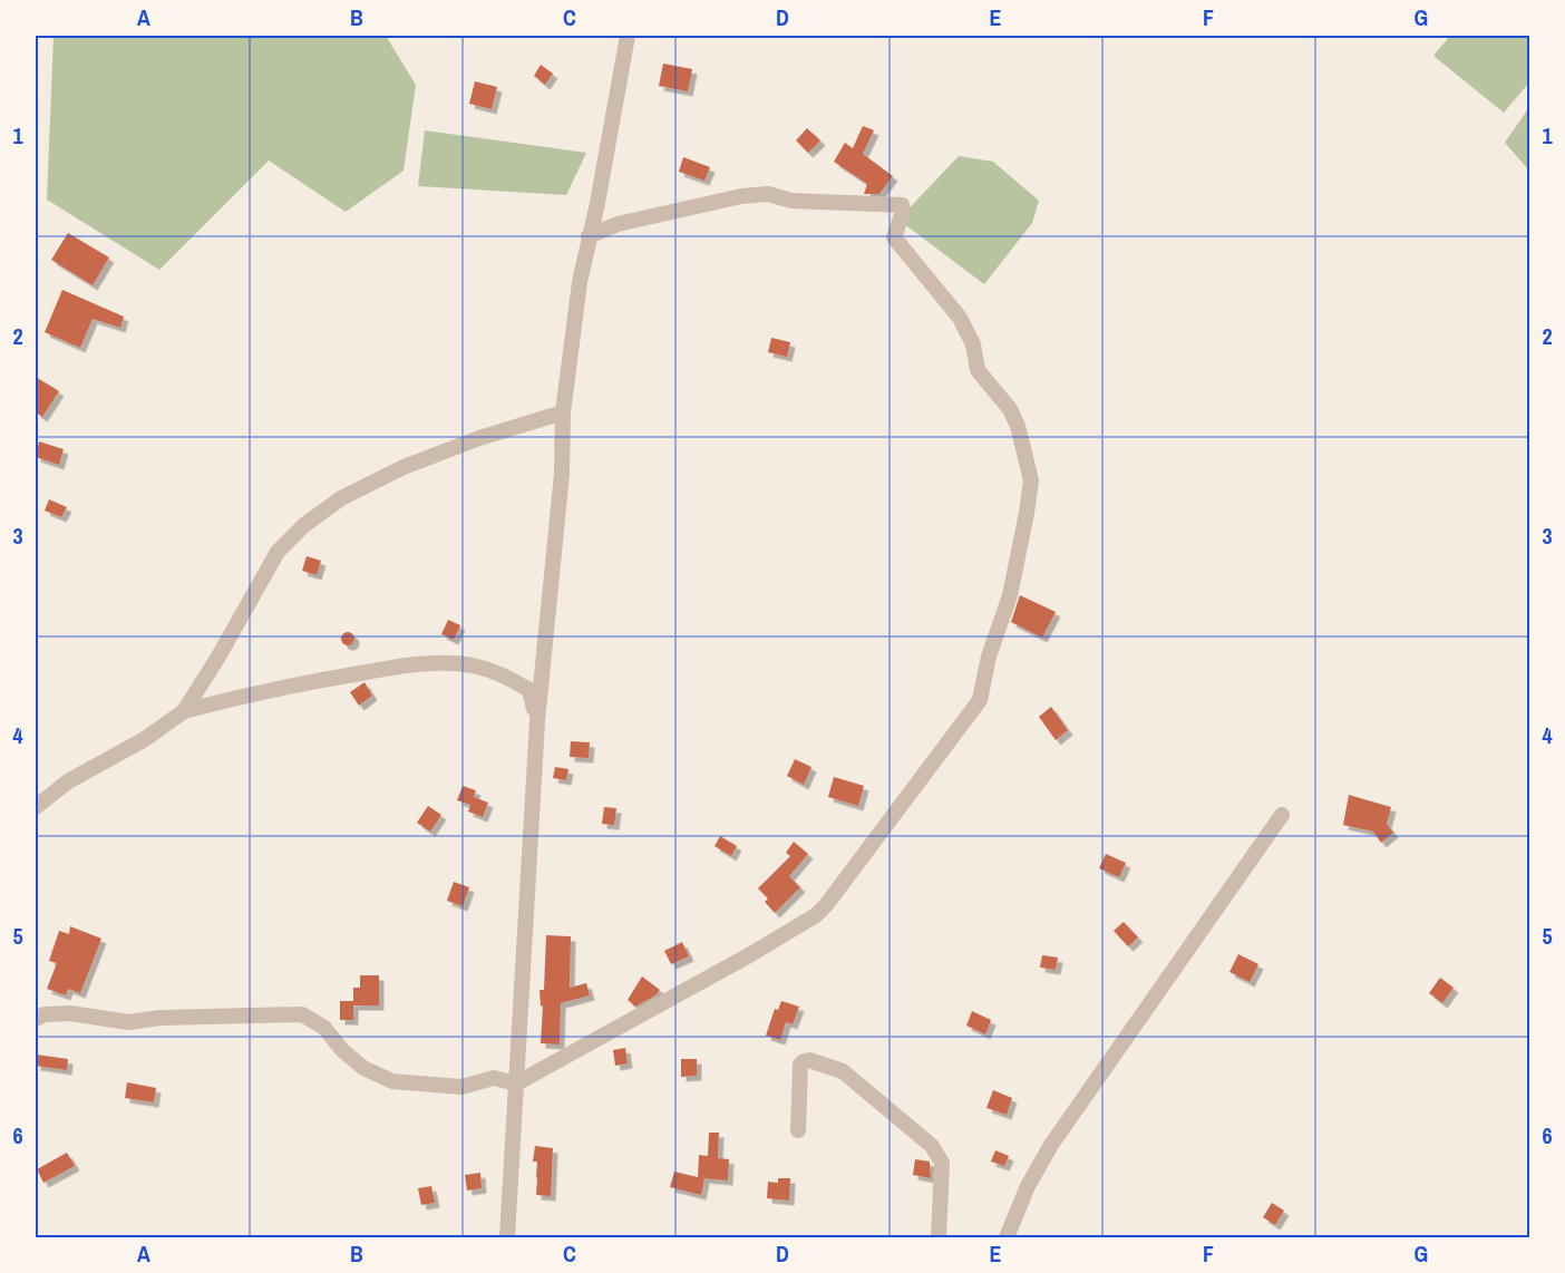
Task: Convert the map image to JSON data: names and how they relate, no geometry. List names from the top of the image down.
{
  "grid": {
    "columns": [
      "A",
      "B",
      "C",
      "D",
      "E",
      "F",
      "G"
    ],
    "rows": [
      "1",
      "2",
      "3",
      "4",
      "5",
      "6"
    ]
  }
}
